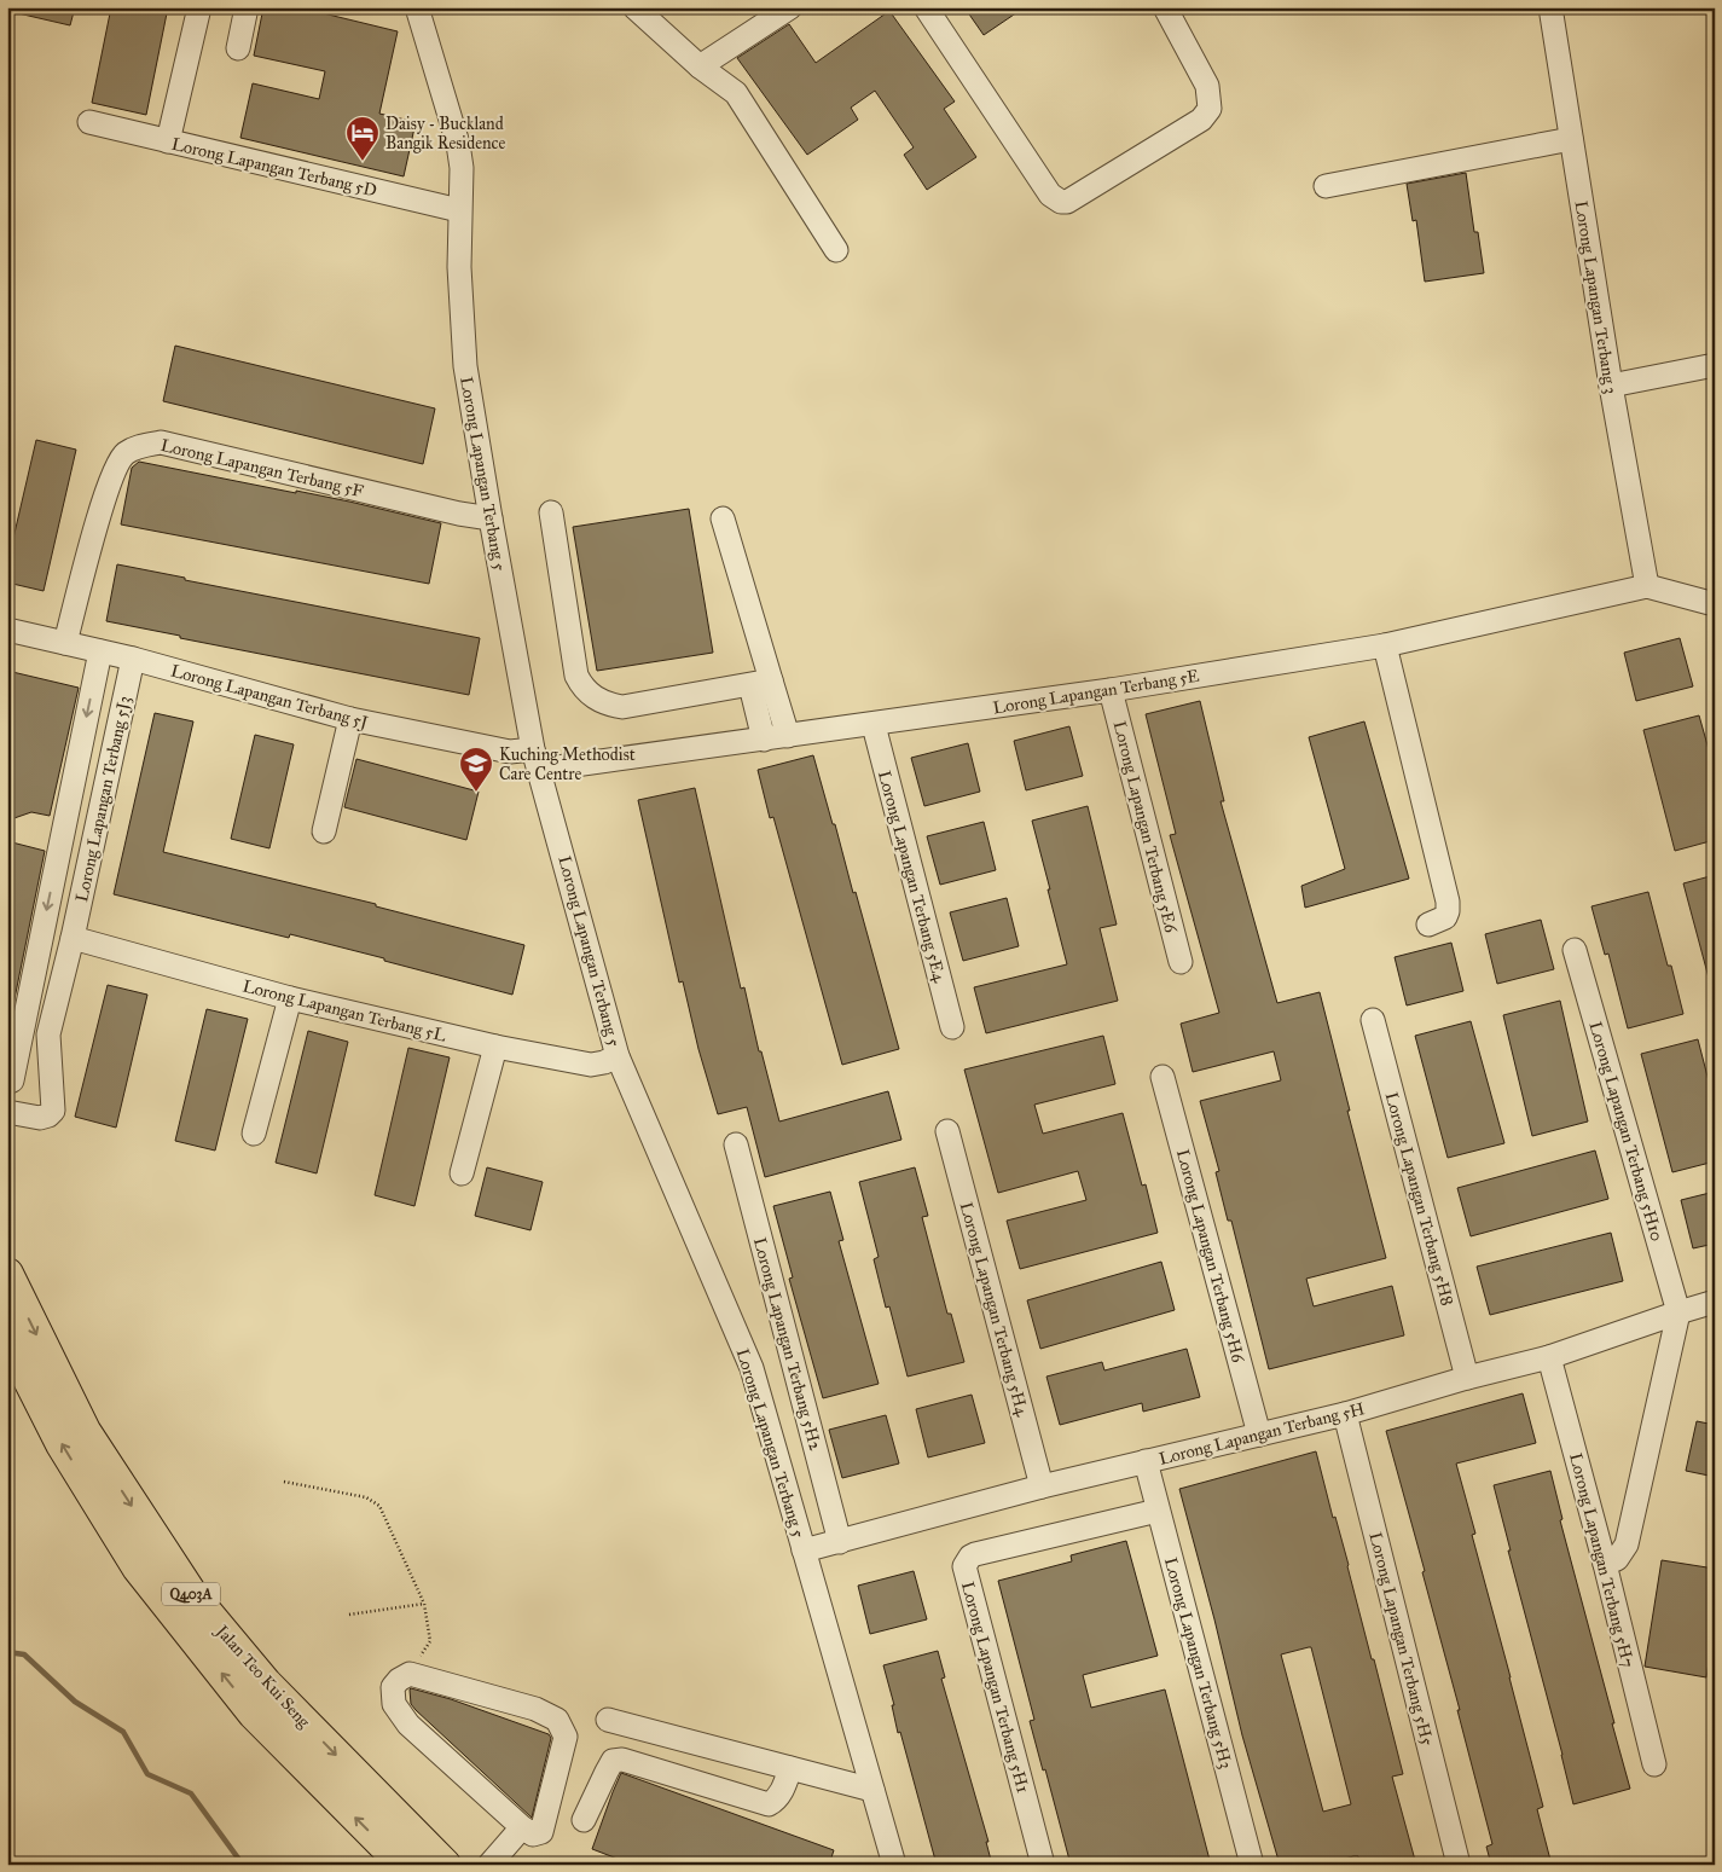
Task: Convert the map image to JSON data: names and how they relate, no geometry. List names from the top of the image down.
{
  "streets": {
    "highway": ["Q403A", "Jalan Teo Kui Seng"],
    "street": [
      "Lorong Lapangan Terbang 5D",
      "Lorong Lapangan Terbang 3",
      "Lorong Lapangan Terbang 5F",
      "Lorong Lapangan Terbang 5",
      "Lorong Lapangan Terbang 5E",
      "Lorong Lapangan Terbang 5J",
      "Lorong Lapangan Terbang 5J3",
      "Lorong Lapangan Terbang 5E6",
      "Lorong Lapangan Terbang 5E4",
      "Lorong Lapangan Terbang 5L",
      "Lorong Lapangan Terbang 5H10",
      "Lorong Lapangan Terbang 5H8",
      "Lorong Lapangan Terbang 5H6",
      "Lorong Lapangan Terbang 5H4",
      "Lorong Lapangan Terbang 5H2",
      "Lorong Lapangan Terbang 5H",
      "Lorong Lapangan Terbang 5H7",
      "Lorong Lapangan Terbang 5H5",
      "Lorong Lapangan Terbang 5H3",
      "Lorong Lapangan Terbang 5H1"
    ]
  },
  "crossings": [
    ["Lorong Lapangan Terbang 5D", "Lorong Lapangan Terbang 5"],
    ["Lorong Lapangan Terbang 3", "Lorong Lapangan Terbang 5E"],
    ["Lorong Lapangan Terbang 5F", "Lorong Lapangan Terbang 5"],
    ["Lorong Lapangan Terbang 5F", "Lorong Lapangan Terbang 5J"],
    ["Lorong Lapangan Terbang 5", "Lorong Lapangan Terbang 5E"],
    ["Lorong Lapangan Terbang 5", "Lorong Lapangan Terbang 5J"],
    ["Lorong Lapangan Terbang 5", "Lorong Lapangan Terbang 5L"],
    ["Lorong Lapangan Terbang 5", "Lorong Lapangan Terbang 5H"],
    ["Lorong Lapangan Terbang 5E", "Lorong Lapangan Terbang 5J"],
    ["Lorong Lapangan Terbang 5E", "Lorong Lapangan Terbang 5E6"],
    ["Lorong Lapangan Terbang 5E", "Lorong Lapangan Terbang 5E4"],
    ["Lorong Lapangan Terbang 5J", "Lorong Lapangan Terbang 5J3"],
    ["Lorong Lapangan Terbang 5J3", "Lorong Lapangan Terbang 5L"],
    ["Lorong Lapangan Terbang 5H10", "Lorong Lapangan Terbang 5H"],
    ["Lorong Lapangan Terbang 5H8", "Lorong Lapangan Terbang 5H"],
    ["Lorong Lapangan Terbang 5H6", "Lorong Lapangan Terbang 5H"],
    ["Lorong Lapangan Terbang 5H4", "Lorong Lapangan Terbang 5H"],
    ["Lorong Lapangan Terbang 5H2", "Lorong Lapangan Terbang 5H"],
    ["Lorong Lapangan Terbang 5H", "Lorong Lapangan Terbang 5H7"],
    ["Lorong Lapangan Terbang 5H", "Lorong Lapangan Terbang 5H5"],
    ["Lorong Lapangan Terbang 5H", "Lorong Lapangan Terbang 5H3"],
    ["Lorong Lapangan Terbang 5H3", "Lorong Lapangan Terbang 5H1"]
  ],
  "places": {
    "hotel": ["Daisy - Buckland Bangik Residence"],
    "school or university": ["Kuching Methodist Care Centre"]
  }
}
